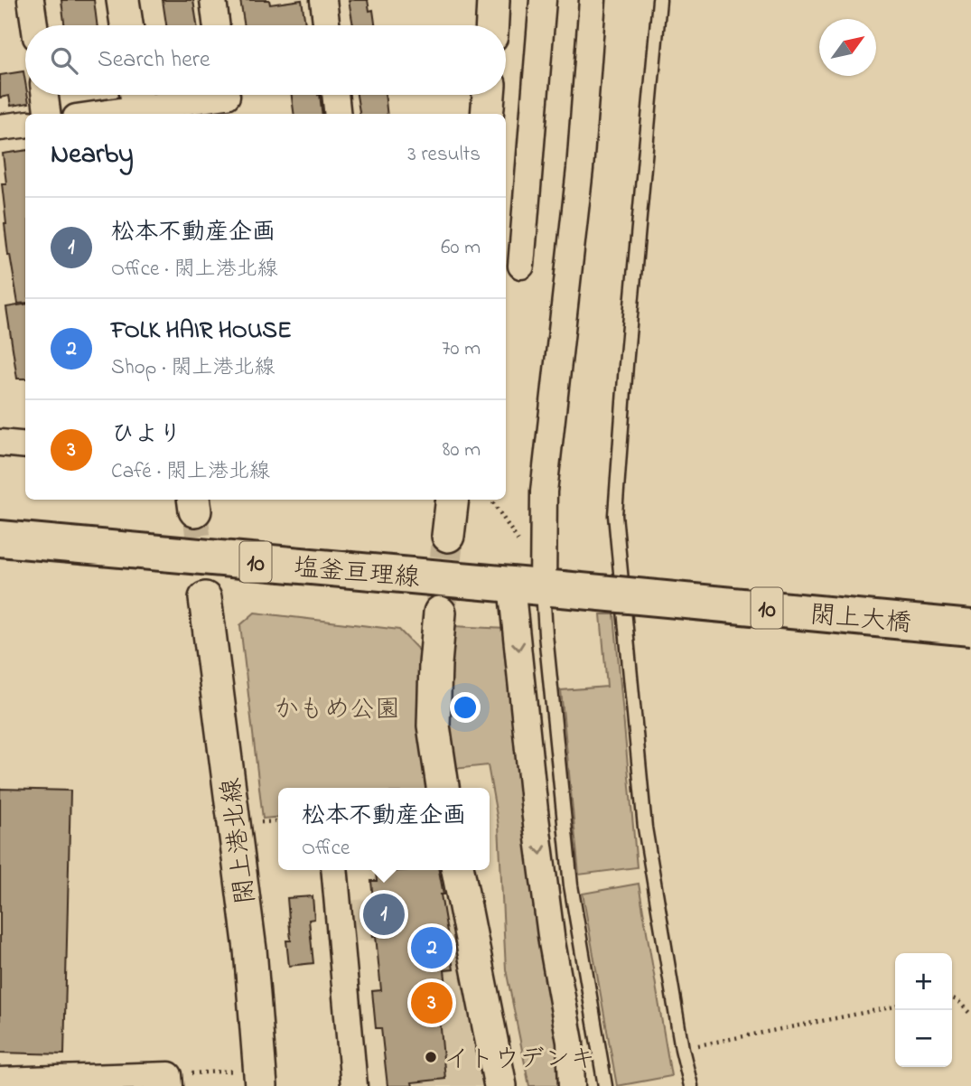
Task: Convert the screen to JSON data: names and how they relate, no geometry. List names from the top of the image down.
{
  "streets": {
    "main road": ["10", "塩釜亘理線", "閖上大橋"],
    "street": ["閖上港北線"]
  },
  "crossings": [
    ["塩釜亘理線", "閖上大橋"]
  ],
  "parks": ["かもめ公園"],
  "places": ["イトウデンキ"],
  "north": "top right",
  "page": {
    "search": "Search here",
    "heading": ["Nearby", "3 results"],
    "list": [
      {
        "mark": "1",
        "name": "松本不動産企画",
        "note": "Office · 閖上港北線",
        "value": "60 m"
      },
      {
        "mark": "2",
        "name": "FOLK HAIR HOUSE",
        "note": "Shop · 閖上港北線",
        "value": "70 m"
      },
      {
        "mark": "3",
        "name": "ひより",
        "note": "Café · 閖上港北線",
        "value": "80 m"
      }
    ],
    "popup": ["松本不動産企画", "Office"],
    "pins": ["1", "2", "3"],
    "map_buttons": ["+", "−"]
  }
}
